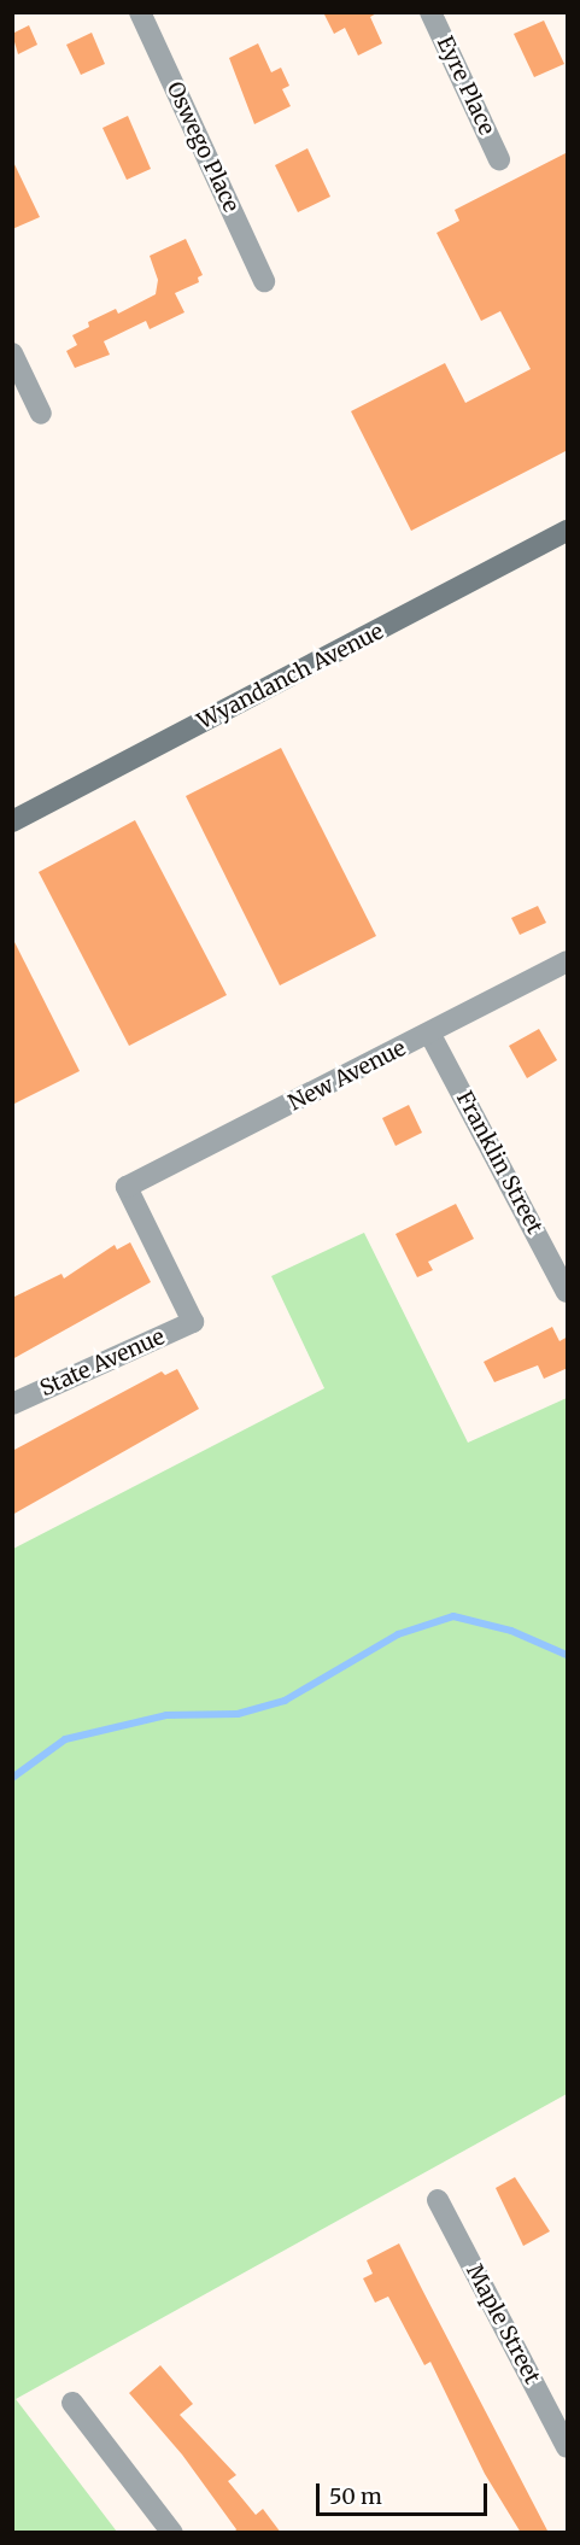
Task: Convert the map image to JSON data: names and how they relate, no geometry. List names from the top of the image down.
{
  "streets": {
    "street": [
      "Eyre Place",
      "Oswego Place",
      "Wyandanch Avenue",
      "New Avenue",
      "Franklin Street",
      "State Avenue",
      "Maple Street"
    ]
  },
  "crossings": [
    ["New Avenue", "Franklin Street"],
    ["New Avenue", "State Avenue"]
  ],
  "scale_bar": "50 m"
}
